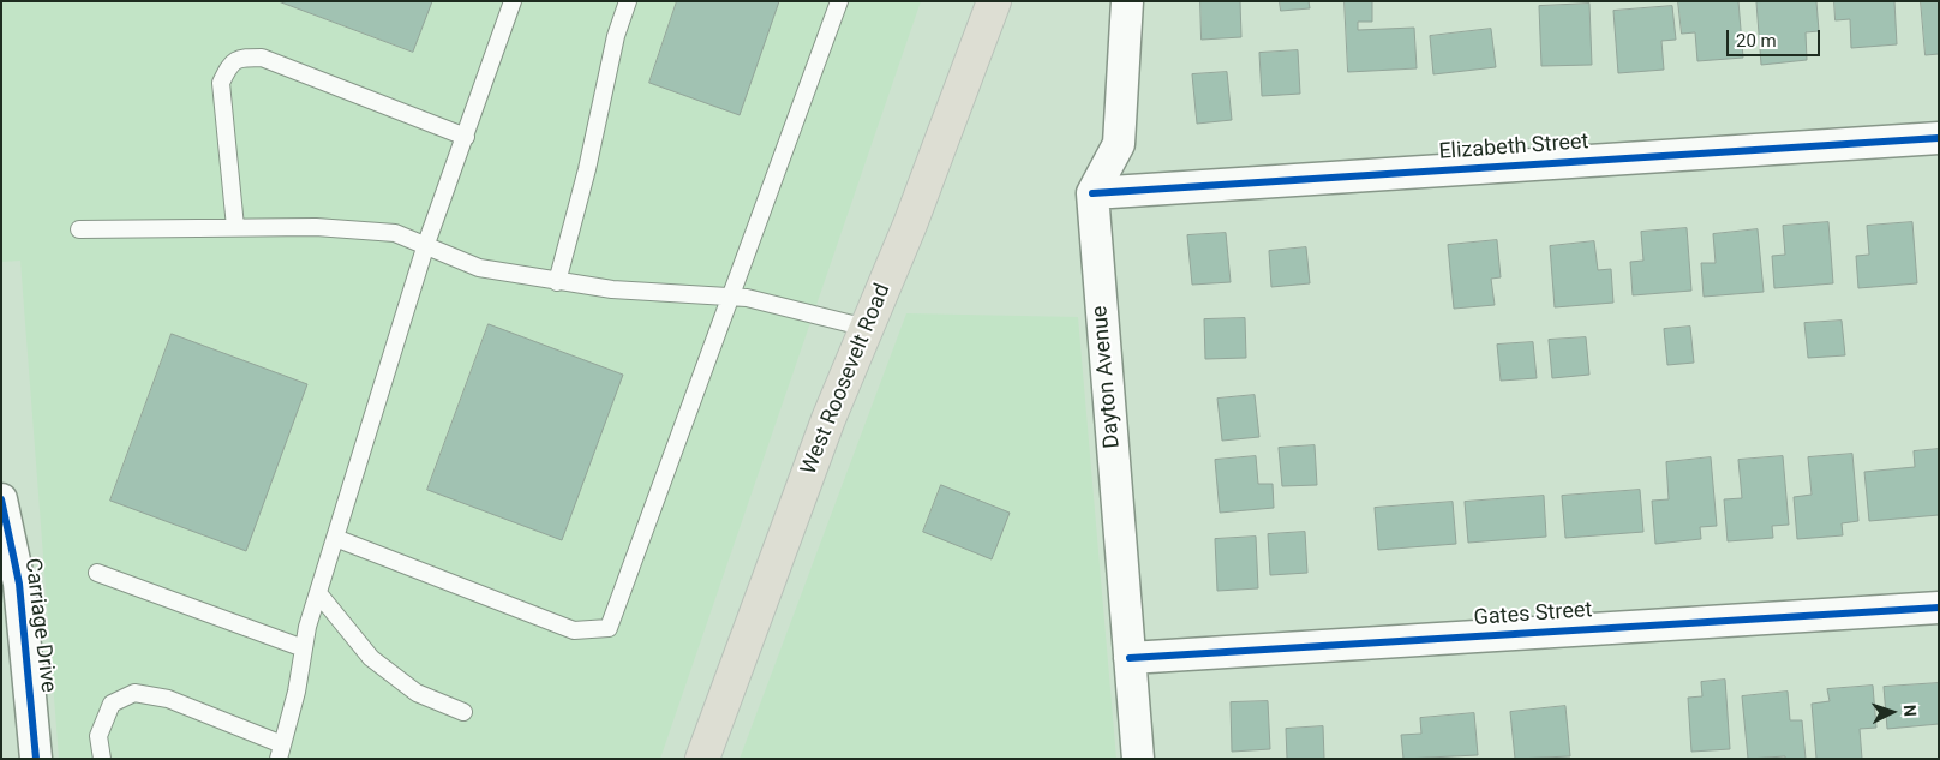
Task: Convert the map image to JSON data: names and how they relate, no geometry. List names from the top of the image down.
{
  "streets": {
    "main road": ["West Roosevelt Road"],
    "street": [
      "Elizabeth Street",
      "Dayton Avenue",
      "Gates Street",
      "Carriage Drive"
    ]
  },
  "crossings": [
    ["Elizabeth Street", "Dayton Avenue"],
    ["Dayton Avenue", "Gates Street"]
  ],
  "scale_bar": "20 m",
  "north": "right"
}
